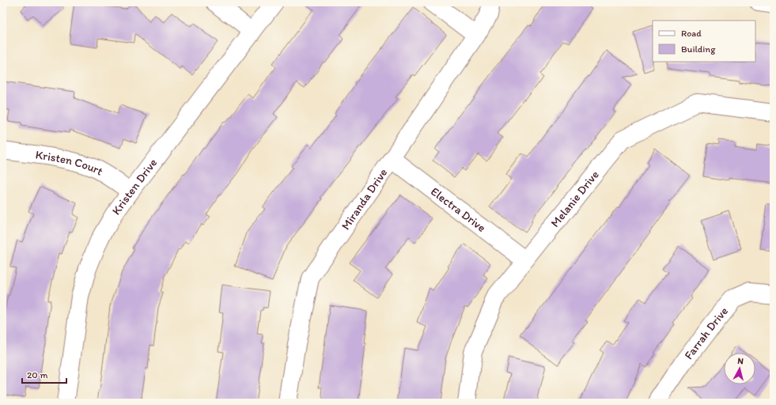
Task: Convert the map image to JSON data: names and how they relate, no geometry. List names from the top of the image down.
{
  "streets": {
    "street": [
      "Kristen Court",
      "Kristen Drive",
      "Melanie Drive",
      "Miranda Drive",
      "Electra Drive",
      "Farrah Drive"
    ]
  },
  "crossings": [
    ["Kristen Court", "Kristen Drive"],
    ["Melanie Drive", "Electra Drive"],
    ["Miranda Drive", "Electra Drive"]
  ],
  "legend": ["Road", "Building"],
  "scale_bar": "20 m",
  "north": "top"
}
